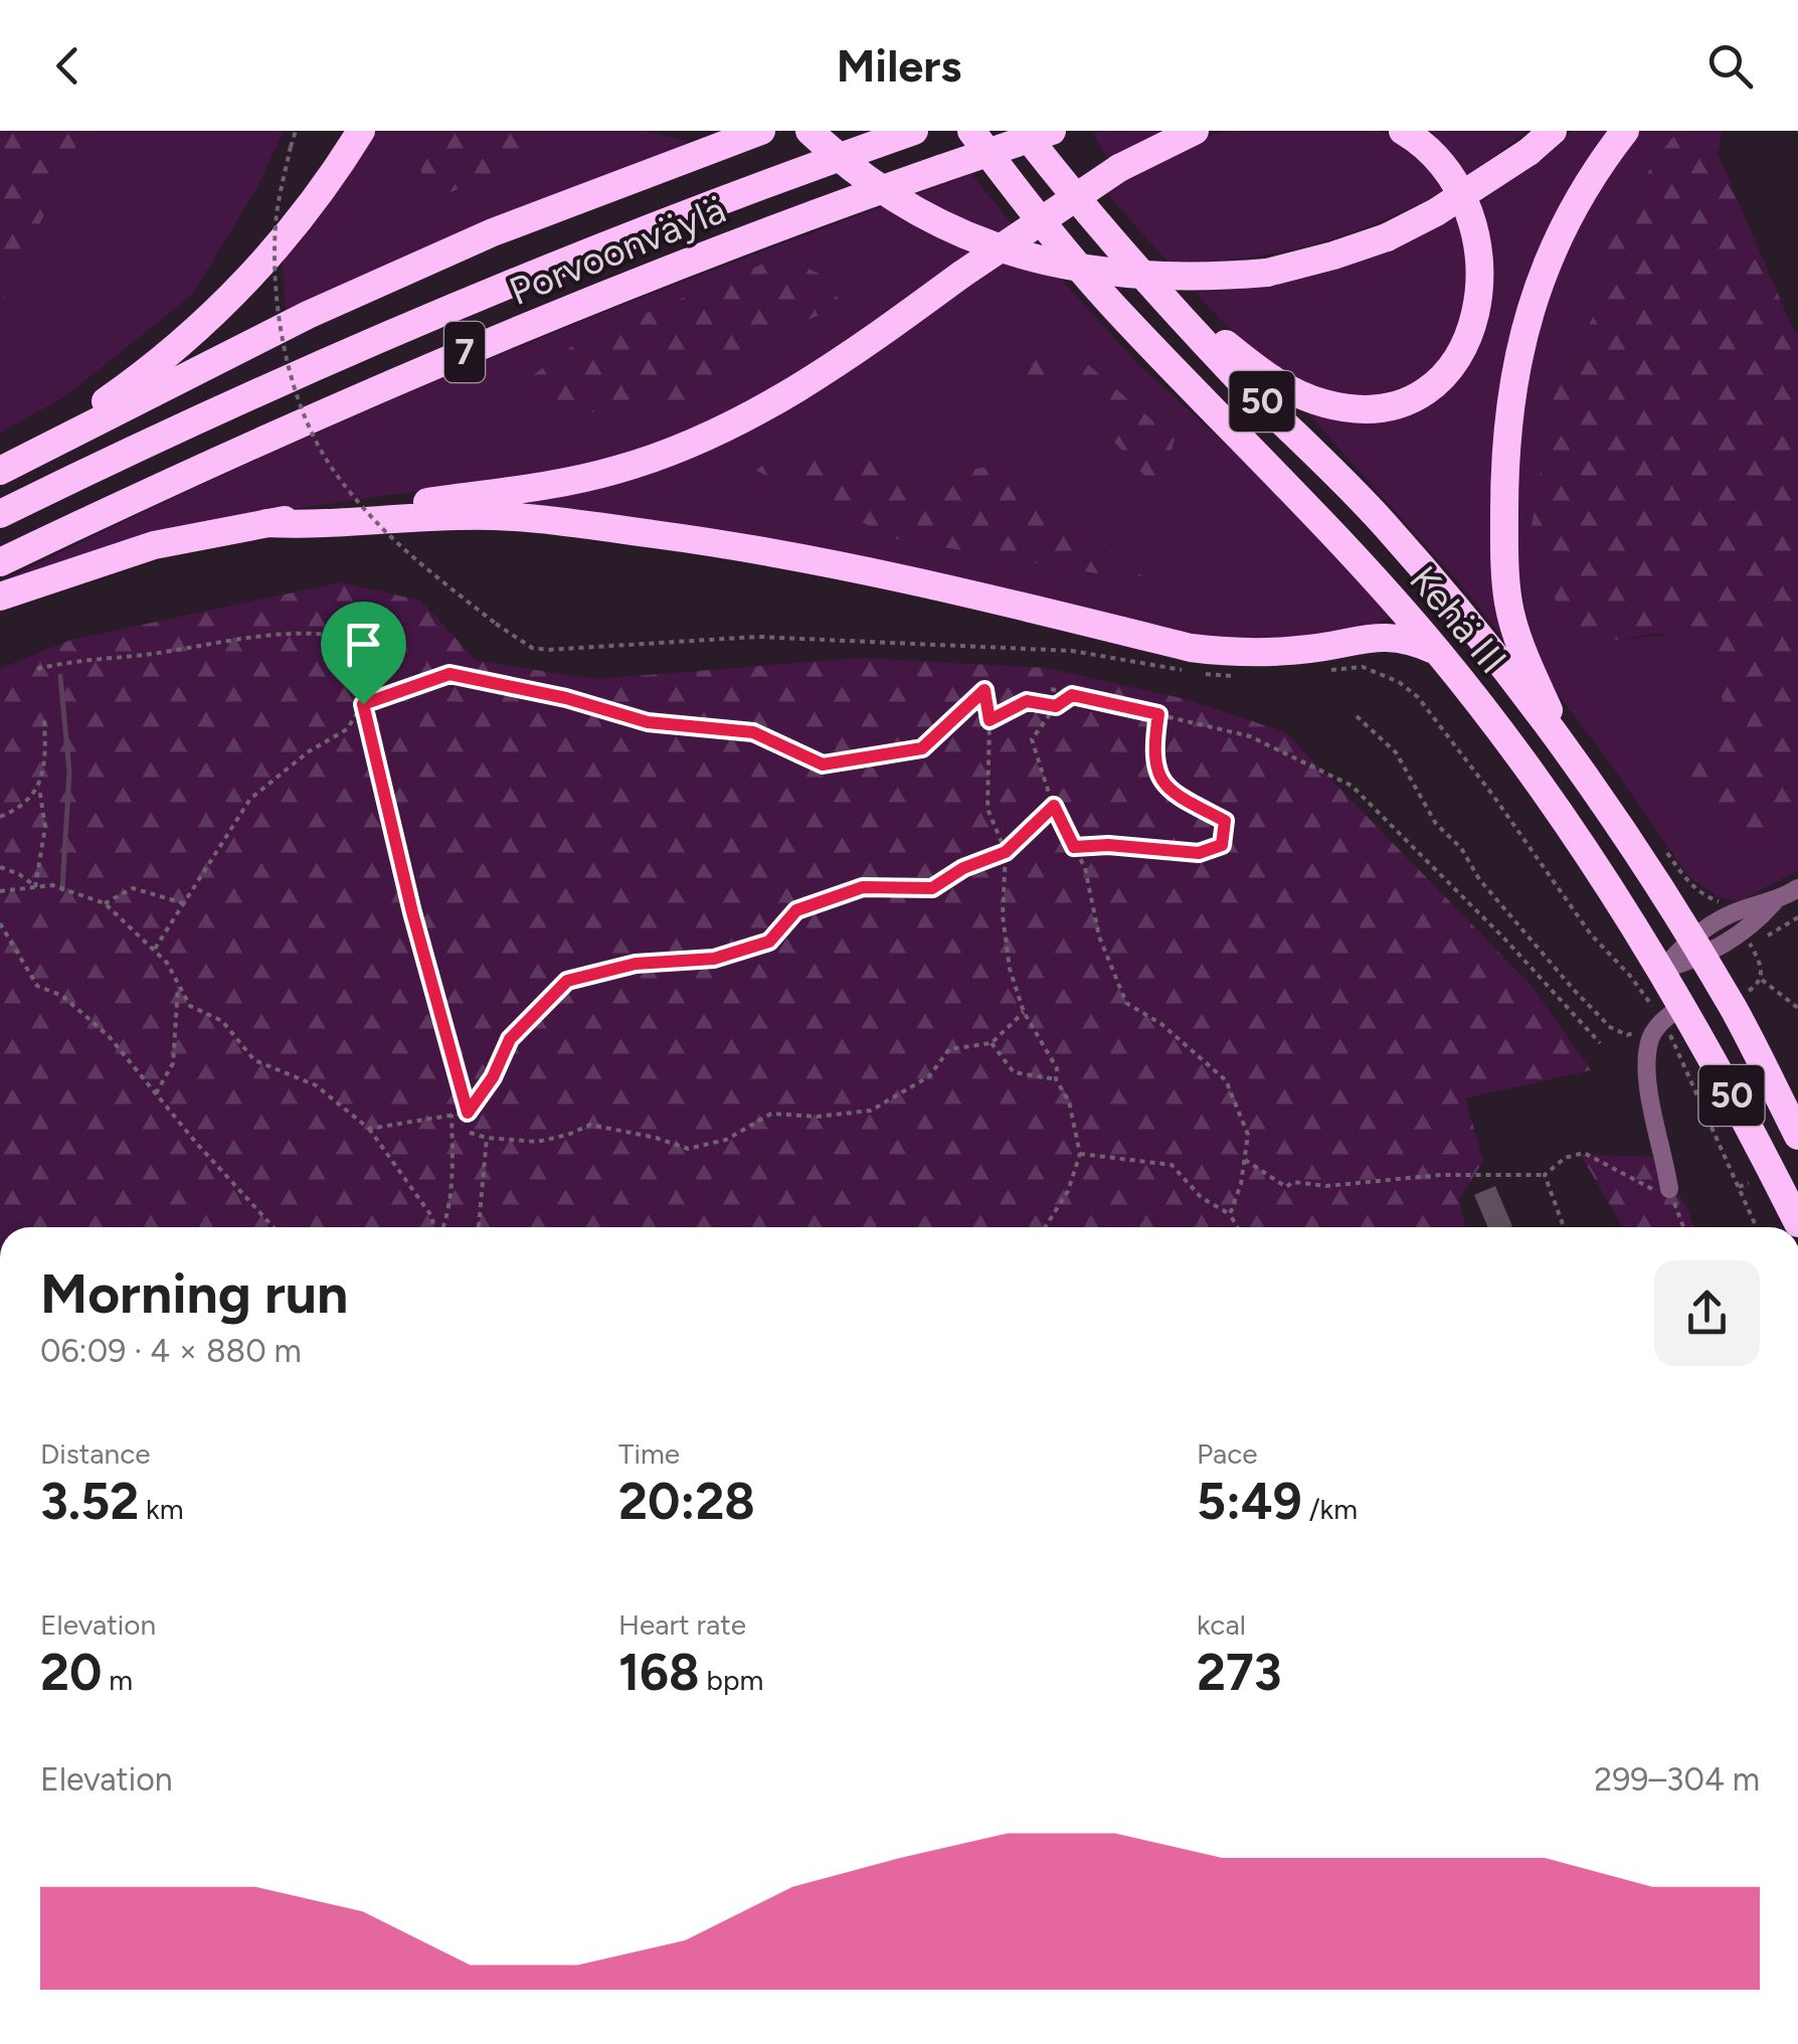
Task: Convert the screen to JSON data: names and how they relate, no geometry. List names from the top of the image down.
{
  "streets": {
    "highway": [
      "Porvoonväylä",
      "7",
      "50",
      "Kehä III"
    ]
  },
  "page": {
    "header": "Milers",
    "heading": ["Morning run", "06:09 · 4 × 880 m"],
    "stats": [
      ["Distance", "3.52 km"],
      ["Time", "20:28"],
      ["Pace", "5:49 /km"],
      ["Elevation", "20 m"],
      ["Heart rate", "168 bpm"],
      ["kcal", "273"]
    ],
    "chart": ["Elevation", "299–304 m"]
  }
}
